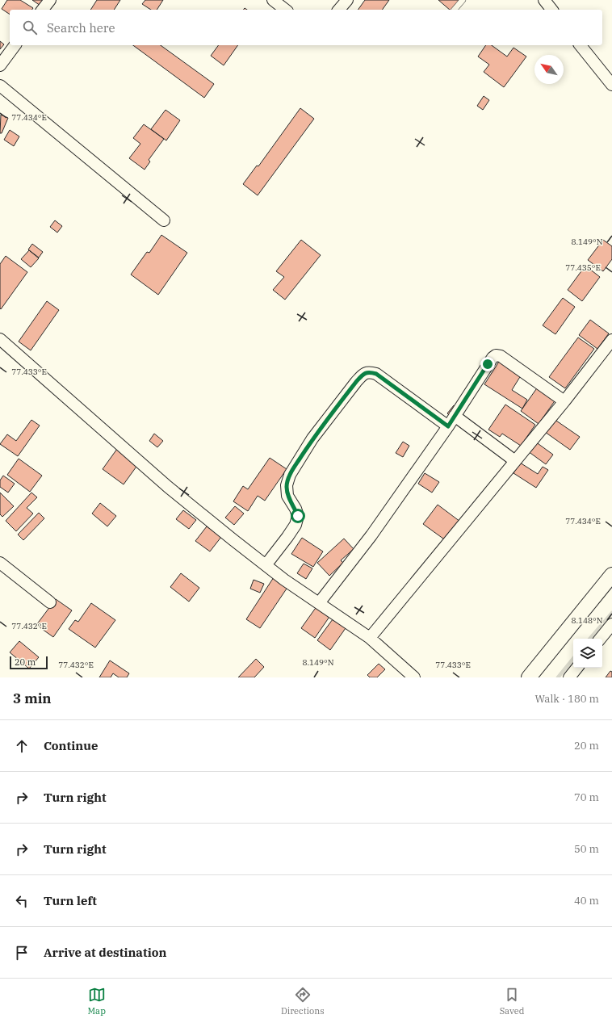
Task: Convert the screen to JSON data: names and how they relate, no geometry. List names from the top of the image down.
{
  "scale_bar": "20 m",
  "north": "top left",
  "page": {
    "search": "Search here",
    "scale": "20 m",
    "heading": ["3 min", "Walk · 180 m"],
    "list": [
      ["Continue", "20 m"],
      ["Turn right", "70 m"],
      ["Turn right", "50 m"],
      ["Turn left", "40 m"],
      "Arrive at destination"
    ],
    "nav": ["Map", "Directions", "Saved"]
  },
  "coordinates": [
    "77.434°E",
    "8.149°N",
    "77.435°E",
    "77.433°E",
    "8.148°N",
    "77.432°E"
  ]
}
